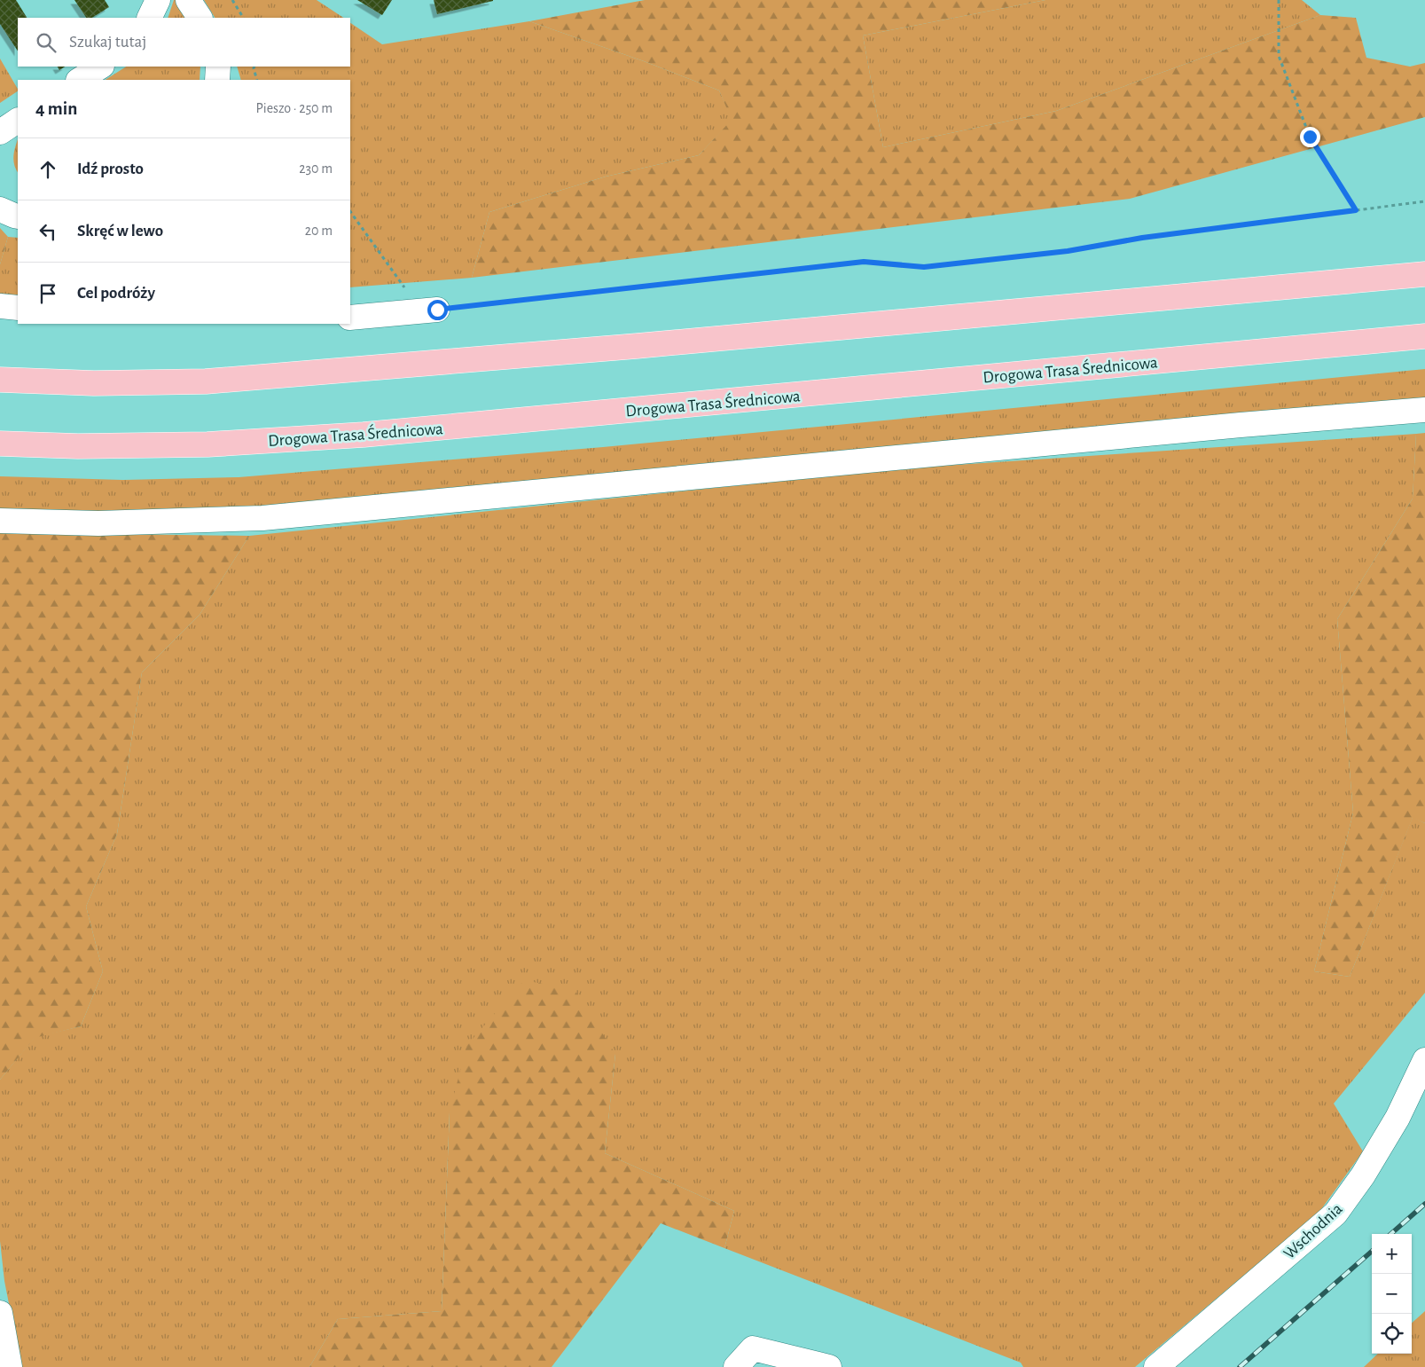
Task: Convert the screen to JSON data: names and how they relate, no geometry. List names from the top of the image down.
{
  "streets": {
    "main road": ["Drogowa Trasa Średnicowa"],
    "street": ["Wschodnia"]
  },
  "page": {
    "search": "Szukaj tutaj",
    "heading": ["4 min", "Pieszo · 250 m"],
    "list": [
      ["Idź prosto", "230 m"],
      ["Skręć w lewo", "20 m"],
      "Cel podróży"
    ],
    "map_buttons": ["+", "−"]
  }
}
